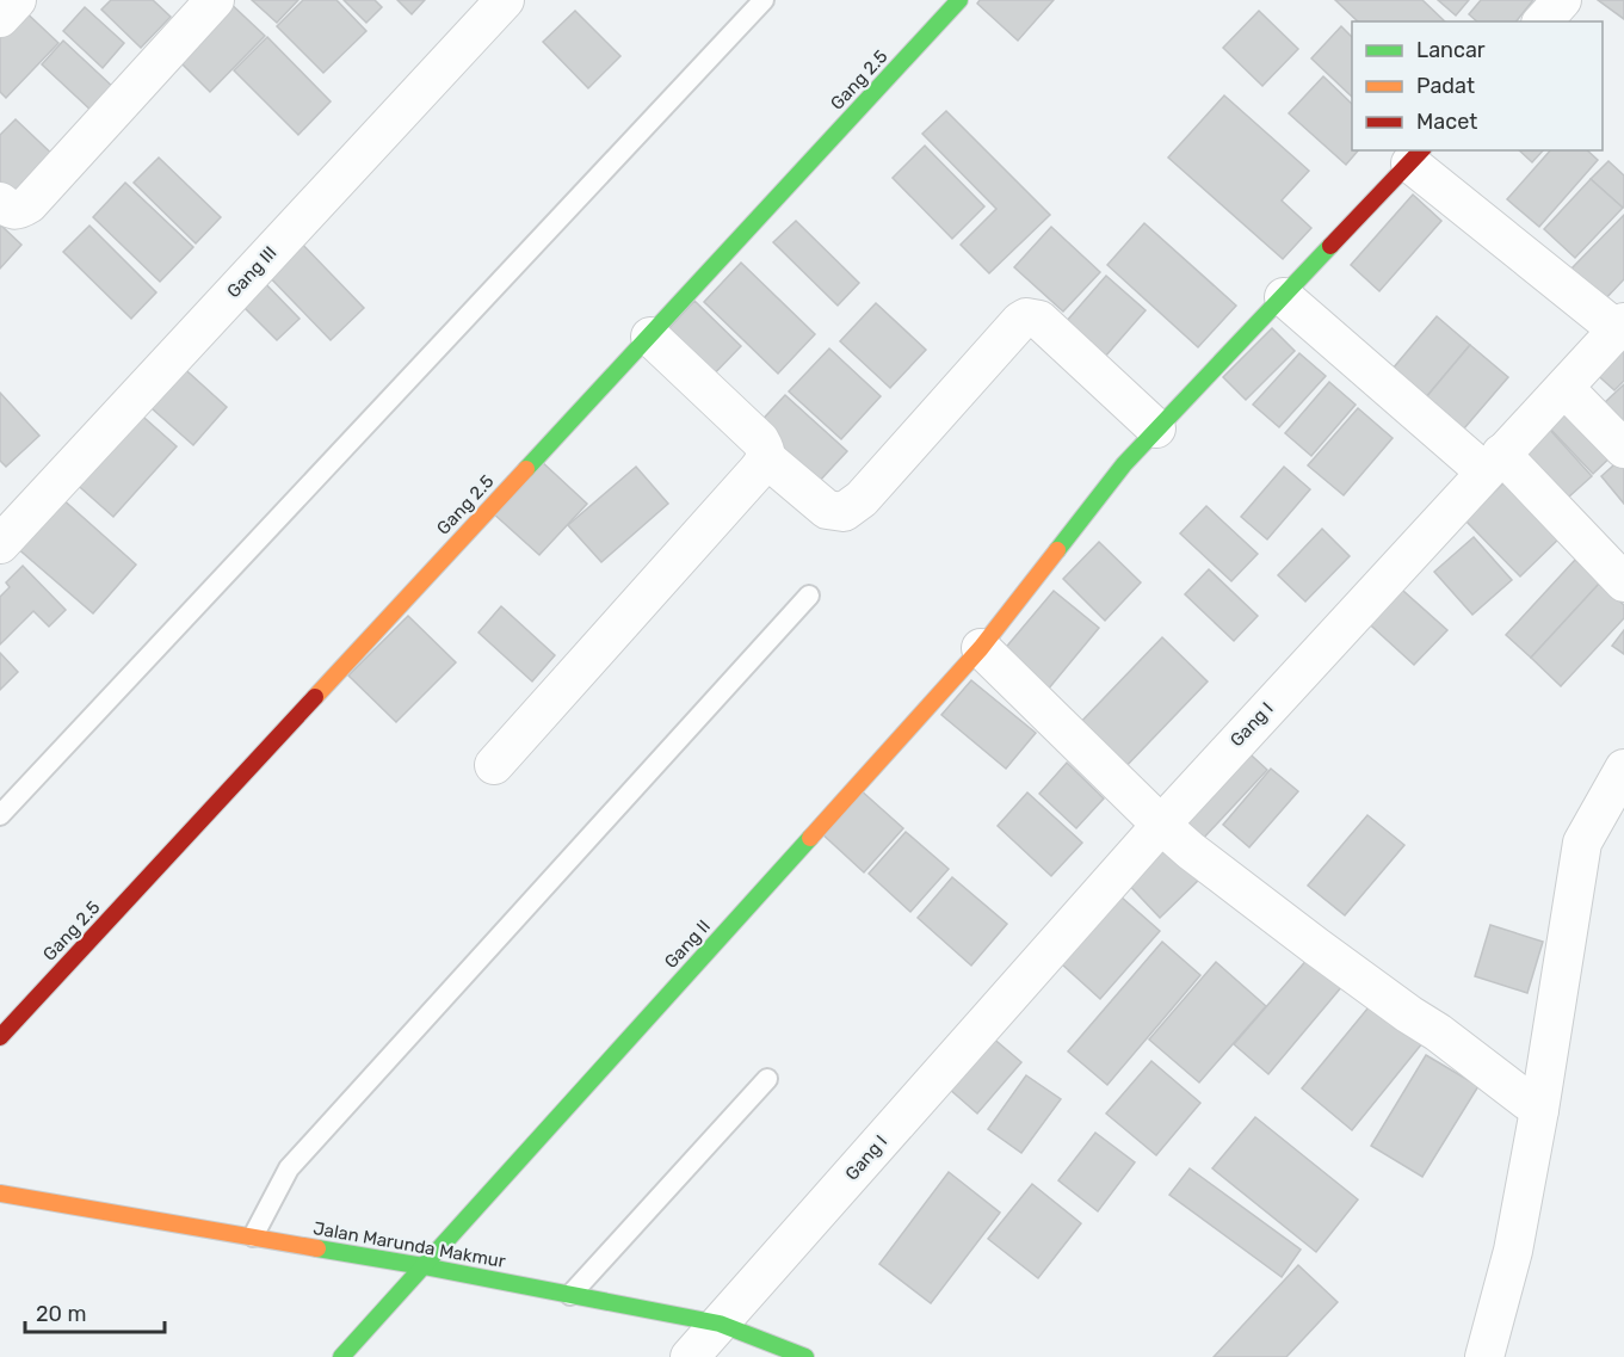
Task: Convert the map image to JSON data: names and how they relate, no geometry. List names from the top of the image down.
{
  "streets": {
    "street": [
      "Gang 2.5",
      "Gang III",
      "Gang I",
      "Gang II",
      "Jalan Marunda Makmur"
    ]
  },
  "crossings": [
    ["Gang I", "Gang II"],
    ["Gang I", "Jalan Marunda Makmur"],
    ["Gang II", "Jalan Marunda Makmur"]
  ],
  "legend": ["Lancar", "Padat", "Macet"],
  "scale_bar": "20 m"
}
